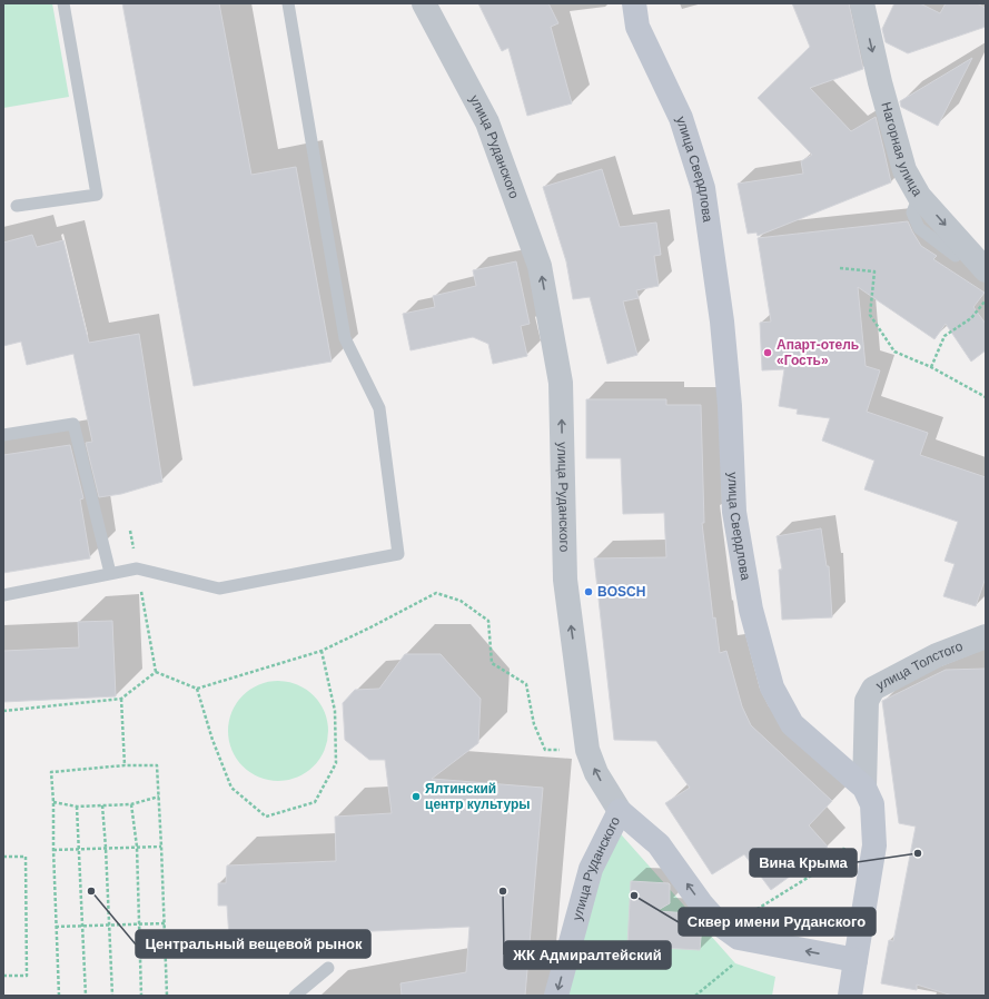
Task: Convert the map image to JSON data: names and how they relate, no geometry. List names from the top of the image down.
{
  "streets": {
    "main road": ["улица Руданского", "улица Свердлова"],
    "street": ["Нагорная улица", "улица Толстого"]
  },
  "crossings": [
    ["улица Свердлова", "улица Толстого"]
  ],
  "one_way": ["Нагорная улица"],
  "places": [
    "Апарт-отель «Гость»",
    "BOSCH",
    "Ялтинский центр культуры",
    "Вина Крыма",
    "Центральный вещевой рынок",
    "ЖК Адмиралтейский",
    "Сквер имени Руданского"
  ]
}
